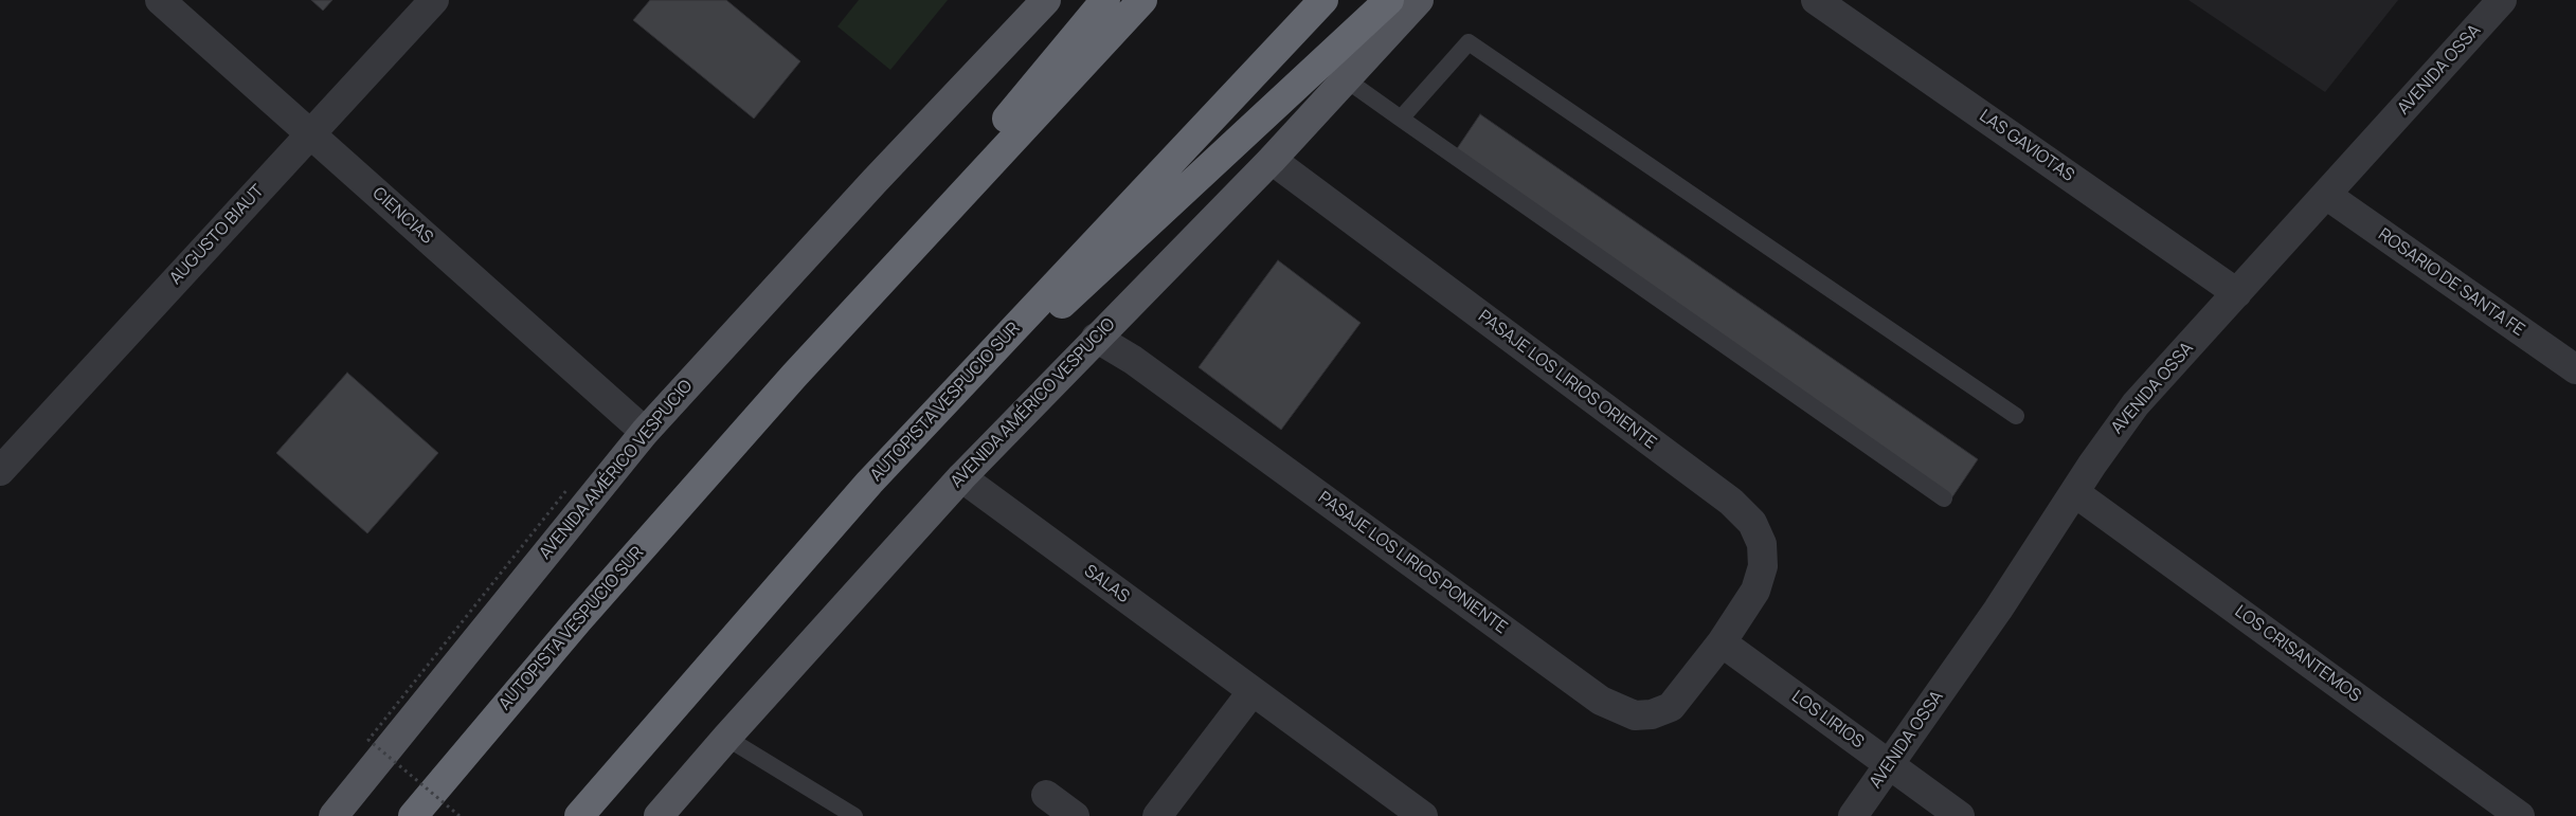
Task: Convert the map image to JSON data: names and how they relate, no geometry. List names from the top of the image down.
{
  "streets": {
    "highway": ["AUTOPISTA VESPUCIO SUR"],
    "main road": ["AVENIDA AMÉRICO VESPUCIO"],
    "street": [
      "AVENIDA OSSA",
      "LAS GAVIOTAS",
      "CIENCIAS",
      "AUGUSTO BIAUT",
      "ROSARIO DE SANTA FE",
      "PASAJE LOS LIRIOS ORIENTE",
      "PASAJE LOS LIRIOS PONIENTE",
      "SALAS",
      "LOS CRISANTEMOS",
      "LOS LIRIOS"
    ]
  },
  "crossings": [
    ["AVENIDA OSSA", "LAS GAVIOTAS"],
    ["AVENIDA OSSA", "ROSARIO DE SANTA FE"],
    ["AVENIDA OSSA", "LOS CRISANTEMOS"],
    ["AVENIDA OSSA", "LOS LIRIOS"],
    ["CIENCIAS", "AUGUSTO BIAUT"],
    ["CIENCIAS", "AVENIDA AMÉRICO VESPUCIO"],
    ["PASAJE LOS LIRIOS ORIENTE", "AVENIDA AMÉRICO VESPUCIO"],
    ["PASAJE LOS LIRIOS ORIENTE", "PASAJE LOS LIRIOS PONIENTE"],
    ["PASAJE LOS LIRIOS ORIENTE", "LOS LIRIOS"],
    ["AVENIDA AMÉRICO VESPUCIO", "PASAJE LOS LIRIOS PONIENTE"],
    ["AVENIDA AMÉRICO VESPUCIO", "SALAS"],
    ["PASAJE LOS LIRIOS PONIENTE", "LOS LIRIOS"]
  ]
}
